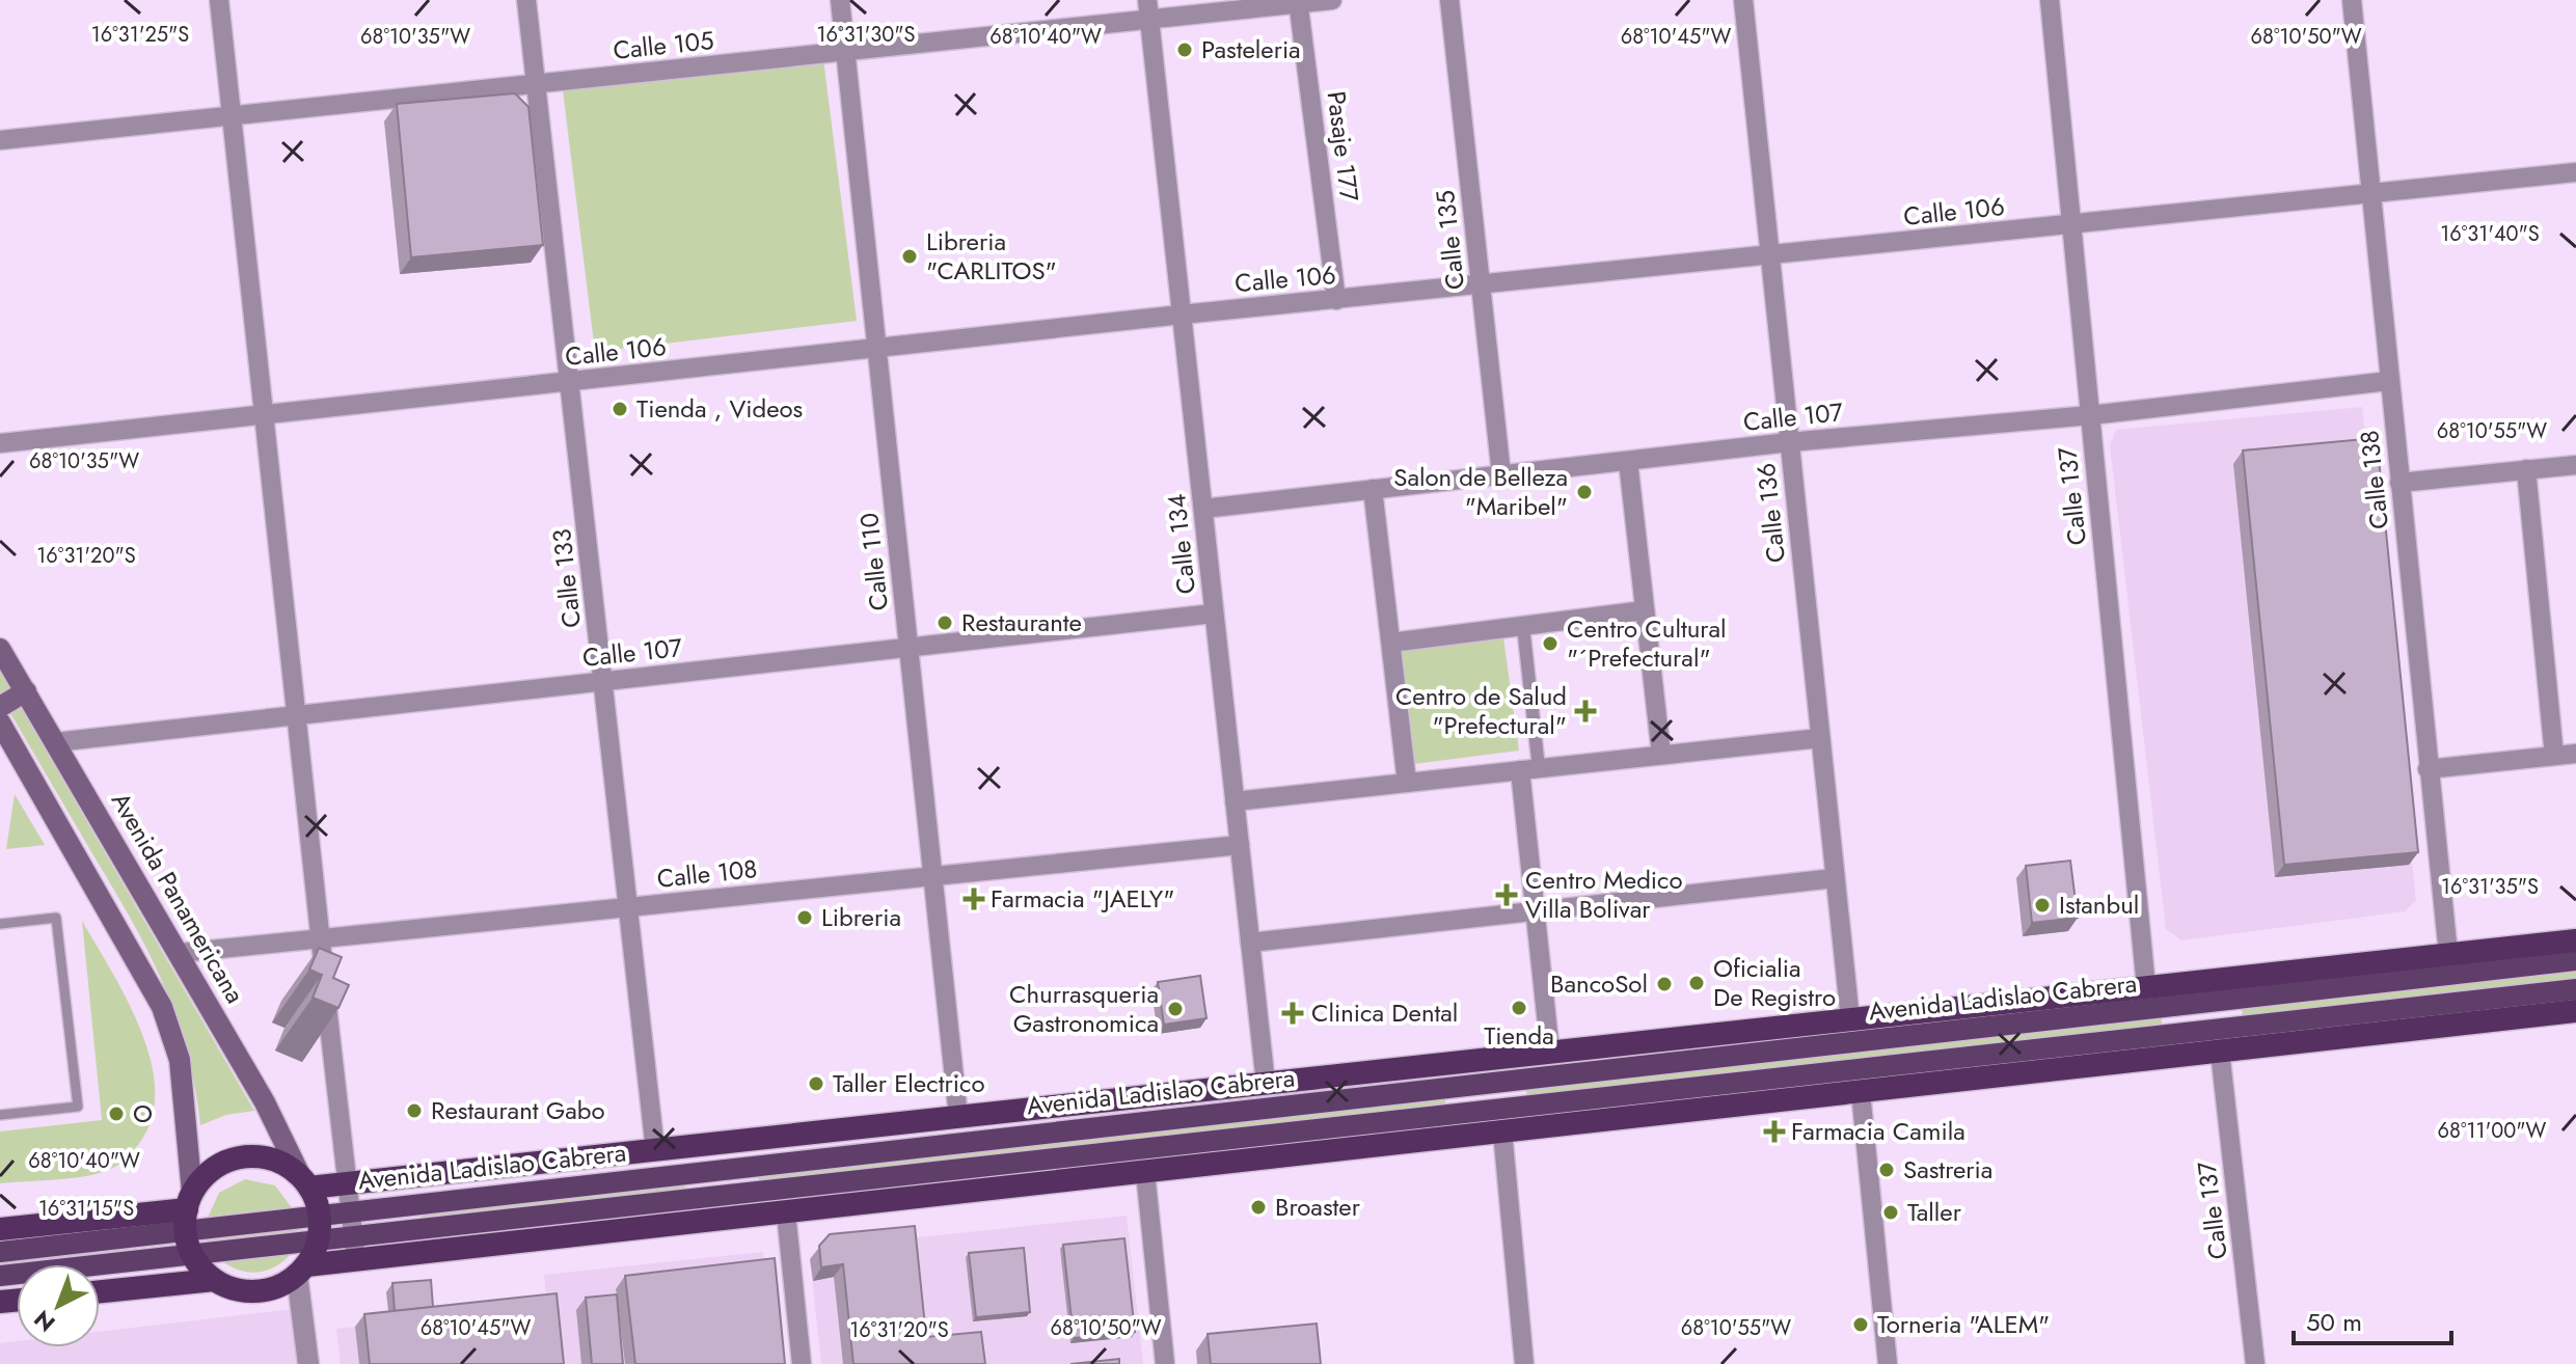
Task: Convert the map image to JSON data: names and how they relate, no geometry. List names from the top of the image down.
{
  "streets": {
    "highway": ["Avenida Ladislao Cabrera"],
    "main road": ["Avenida Panamericana"],
    "street": [
      "Calle 105",
      "Pasaje 177",
      "Calle 106",
      "Calle 135",
      "Calle 107",
      "Calle 138",
      "Calle 137",
      "Calle 136",
      "Calle 134",
      "Calle 110",
      "Calle 133",
      "Calle 108"
    ]
  },
  "crossings": [
    ["Calle 105", "Pasaje 177"],
    ["Calle 105", "Calle 134"],
    ["Calle 105", "Calle 110"],
    ["Calle 105", "Calle 133"],
    ["Pasaje 177", "Calle 106"],
    ["Calle 106", "Calle 135"],
    ["Calle 106", "Calle 138"],
    ["Calle 106", "Calle 137"],
    ["Calle 106", "Calle 136"],
    ["Calle 106", "Calle 134"],
    ["Calle 106", "Calle 110"],
    ["Calle 106", "Calle 133"],
    ["Calle 135", "Calle 107"],
    ["Calle 107", "Calle 138"],
    ["Calle 107", "Calle 137"],
    ["Calle 107", "Calle 136"],
    ["Calle 107", "Calle 134"],
    ["Calle 107", "Calle 110"],
    ["Calle 107", "Calle 133"],
    ["Calle 107", "Avenida Panamericana"],
    ["Calle 138", "Avenida Ladislao Cabrera"],
    ["Calle 137", "Avenida Ladislao Cabrera"],
    ["Calle 136", "Avenida Ladislao Cabrera"],
    ["Calle 134", "Calle 108"],
    ["Calle 134", "Avenida Ladislao Cabrera"],
    ["Calle 110", "Calle 108"],
    ["Calle 110", "Avenida Ladislao Cabrera"],
    ["Calle 133", "Calle 108"],
    ["Calle 133", "Avenida Ladislao Cabrera"],
    ["Calle 108", "Avenida Panamericana"],
    ["Avenida Panamericana", "Avenida Ladislao Cabrera"]
  ],
  "places": {
    "other": [
      "Pasteleria",
      "Libreria \"CARLITOS\"",
      "Tienda , Videos",
      "Salon de Belleza \"Maribel\"",
      "Restaurante",
      "Centro Cultural \"´Prefectural\"",
      "Istanbul",
      "Libreria",
      "Oficialia De Registro",
      "BancoSol",
      "Tienda",
      "Churrasqueria Gastronomica",
      "Taller Electrico",
      "Restaurant Gabo",
      "O",
      "Sastreria",
      "Broaster",
      "Taller",
      "Torneria \"ALEM\""
    ],
    "health": [
      "Centro de Salud \"Prefectural\"",
      "Centro Medico Villa Bolivar",
      "Farmacia \"JAELY\"",
      "Clinica Dental",
      "Farmacia Camila"
    ]
  },
  "scale_bar": "50 m",
  "north": "bottom left",
  "coordinates": [
    "16°31'25\"S",
    "16°31'30\"S",
    "68°10'35\"W",
    "68°10'40\"W",
    "68°10'45\"W",
    "68°10'50\"W",
    "16°31'40\"S",
    "68°10'55\"W",
    "16°31'20\"S",
    "16°31'35\"S",
    "68°11'00\"W",
    "16°31'15\"S"
  ]
}
